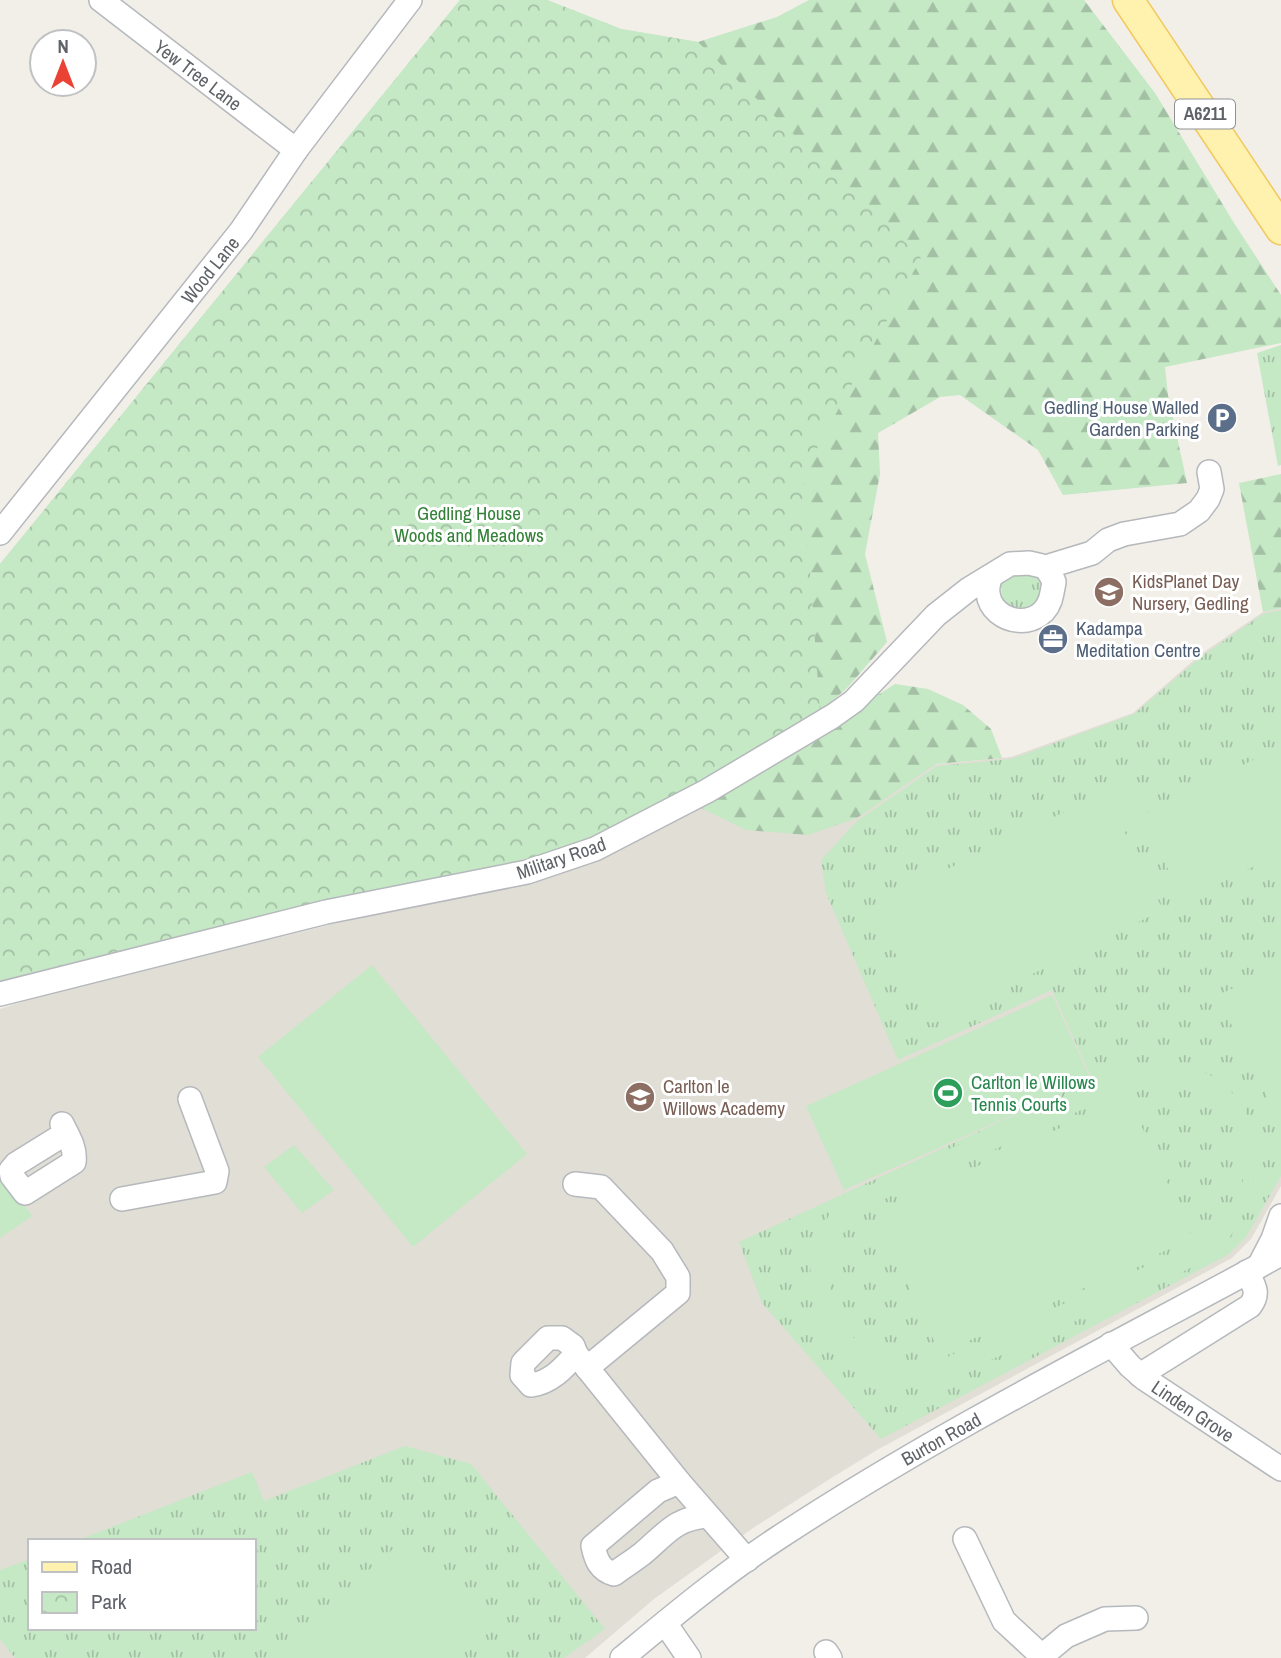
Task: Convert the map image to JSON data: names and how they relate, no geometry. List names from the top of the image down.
{
  "streets": {
    "main road": ["A6211"],
    "street": [
      "Yew Tree Lane",
      "Wood Lane",
      "Military Road",
      "Linden Grove",
      "Burton Road"
    ]
  },
  "crossings": [
    ["Yew Tree Lane", "Wood Lane"],
    ["Linden Grove", "Burton Road"]
  ],
  "parks": ["Gedling House Woods and Meadows"],
  "places": {
    "parking": ["Gedling House Walled Garden Parking"],
    "school or university": ["KidsPlanet Day Nursery, Gedling", "Carlton le Willows Academy"],
    "office": ["Kadampa Meditation Centre"],
    "sports": ["Carlton le Willows Tennis Courts"]
  },
  "legend": ["Road", "Park"],
  "north": "top"
}
